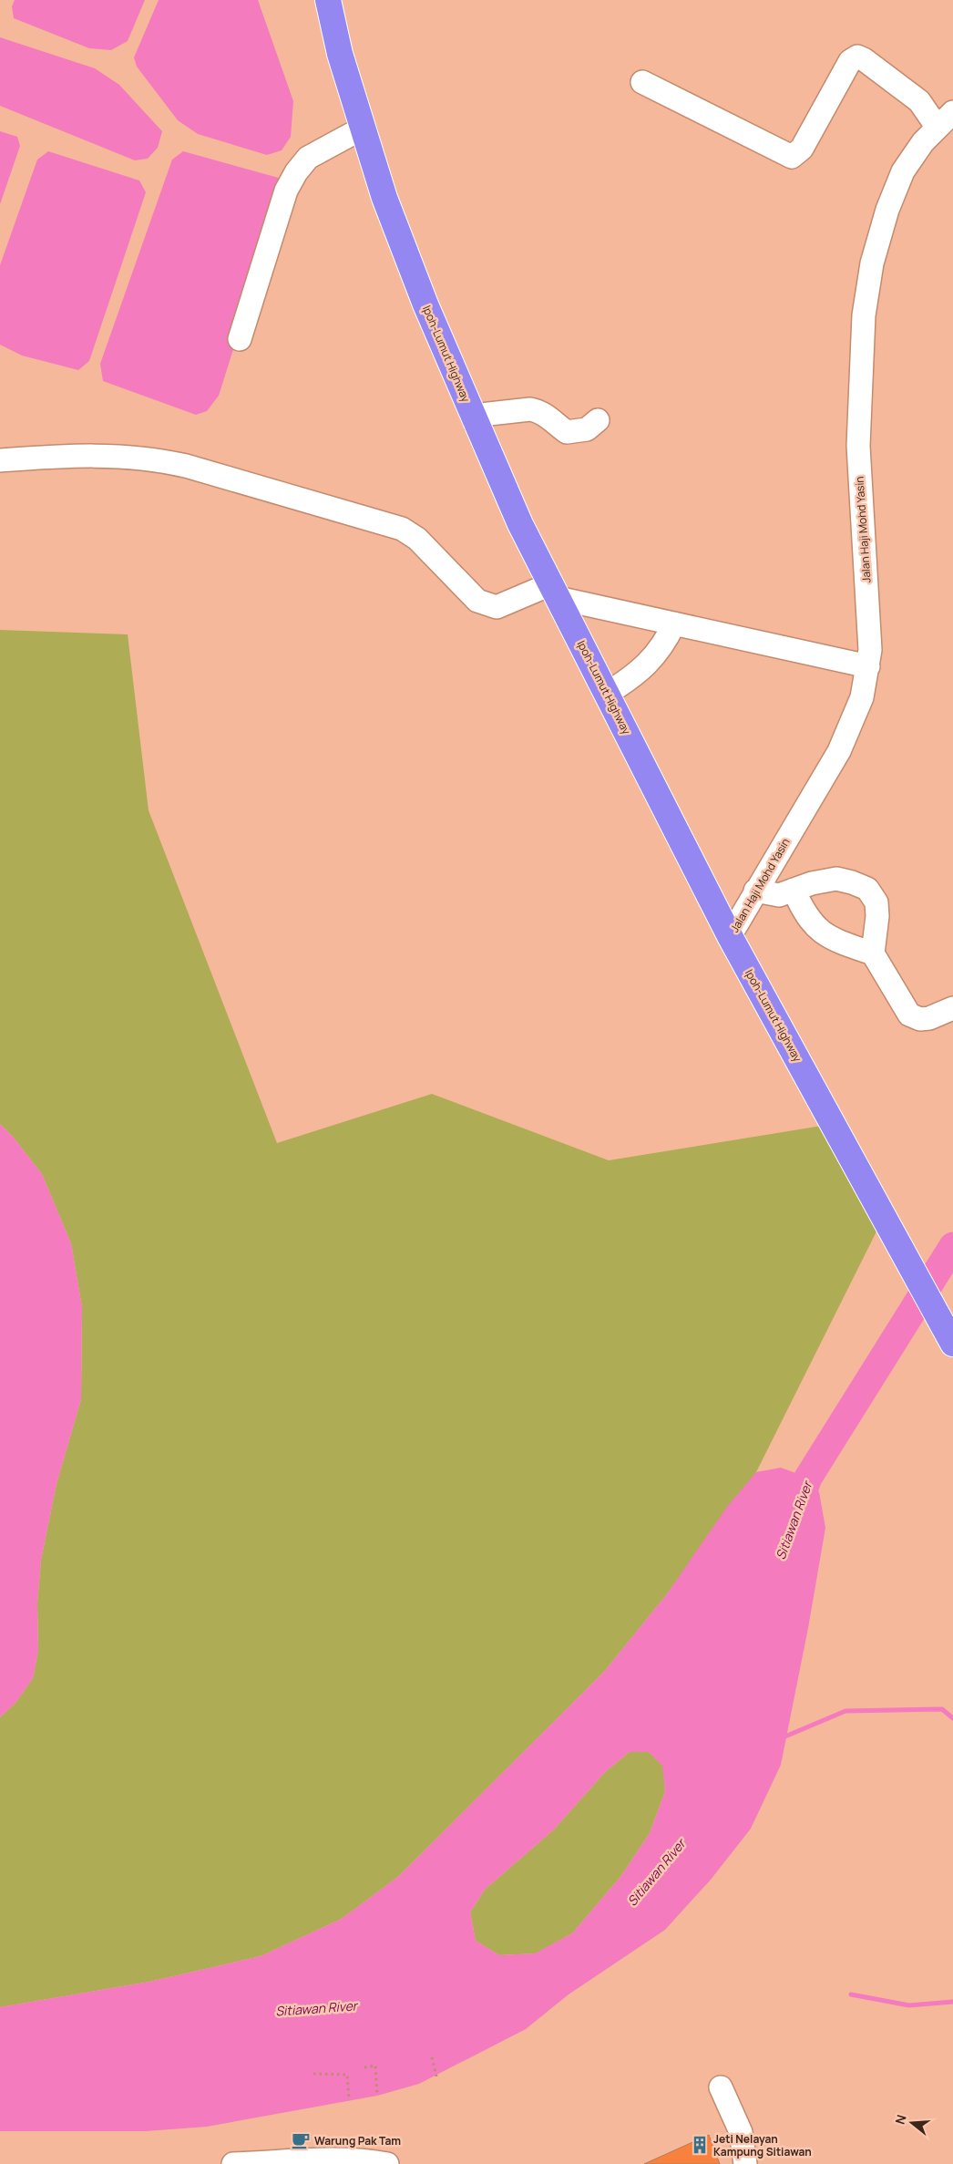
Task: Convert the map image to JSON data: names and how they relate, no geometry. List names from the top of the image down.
{
  "streets": {
    "highway": ["Ipoh-Lumut Highway"],
    "street": ["Jalan Haji Mohd Yasin"]
  },
  "crossings": [
    ["Ipoh-Lumut Highway", "Jalan Haji Mohd Yasin"]
  ],
  "water": ["Sitiawan River"],
  "places": {
    "cafe": ["Warung Pak Tam"],
    "building": ["Jeti Nelayan Kampung Sitiawan"]
  },
  "north": "left"
}
